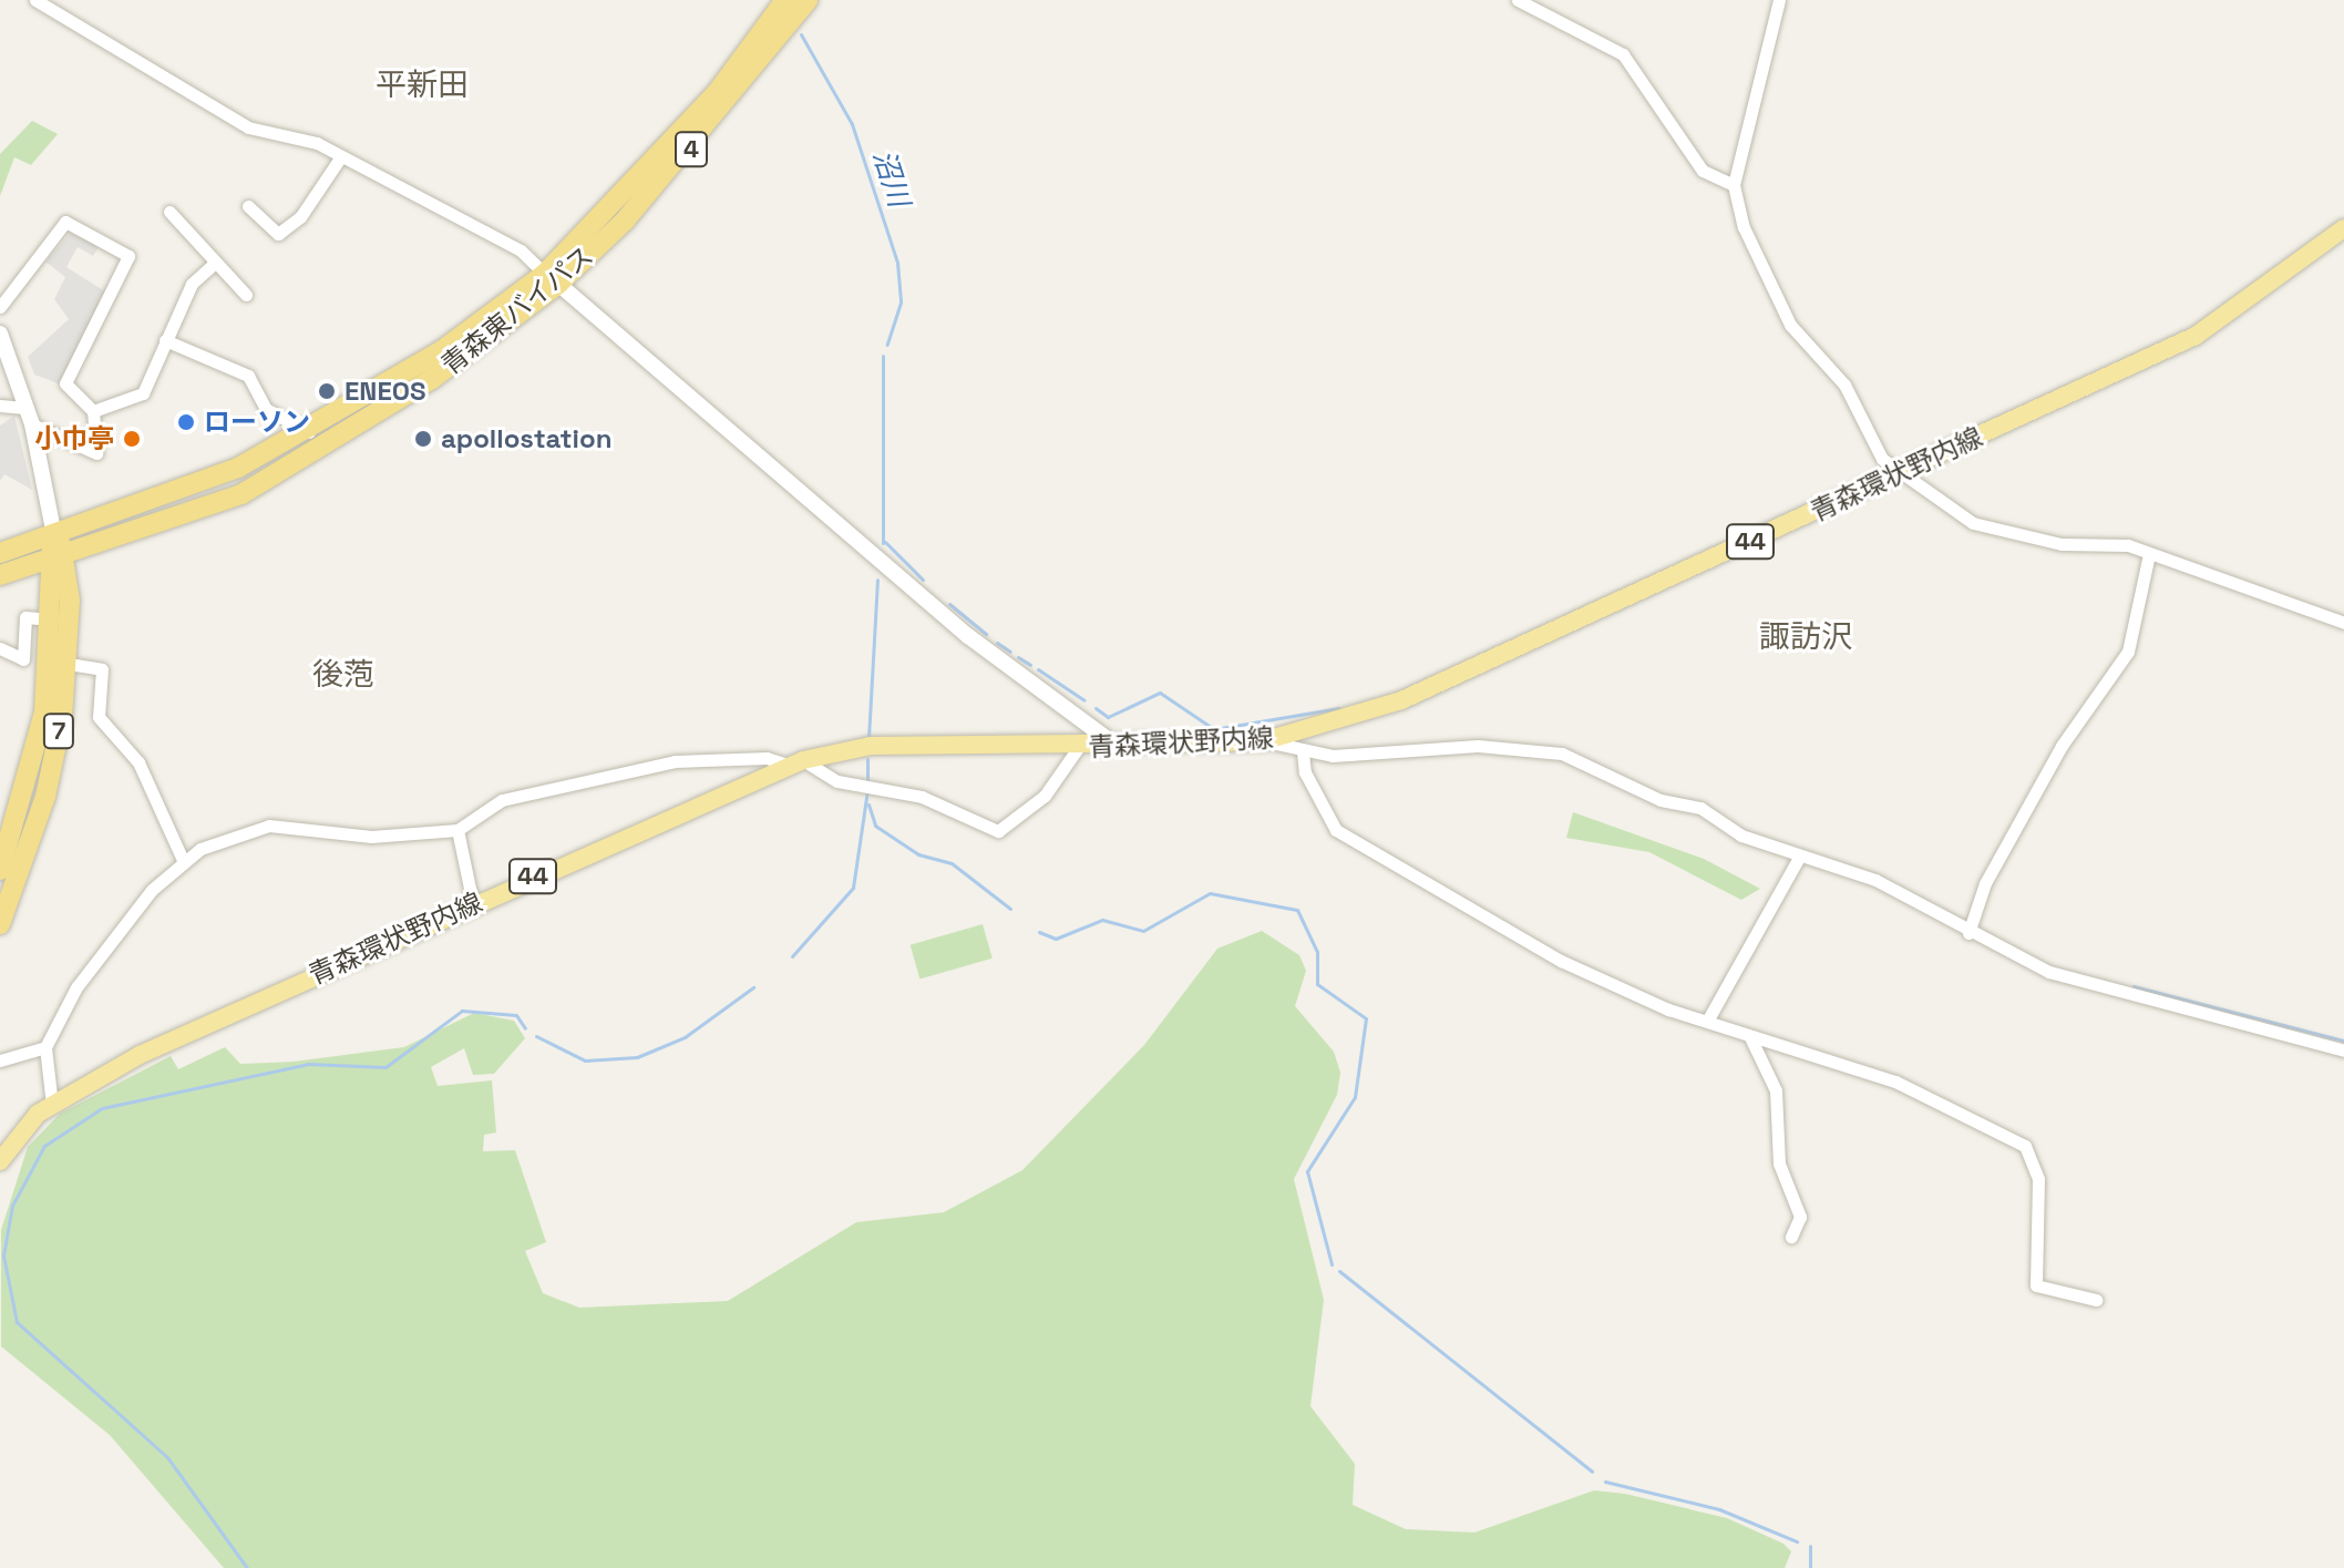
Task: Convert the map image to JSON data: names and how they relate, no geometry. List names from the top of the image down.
{
  "streets": {
    "highway": ["4", "青森東バイパス", "7"],
    "main road": ["青森環状野内線", "44"]
  },
  "crossings": [
    ["青森東バイパス", "7"]
  ],
  "districts": ["平新田", "諏訪沢", "後萢"],
  "water": ["沼川"],
  "places": [
    "ENEOS",
    "ローソン",
    "小巾亭",
    "apollostation"
  ]
}
